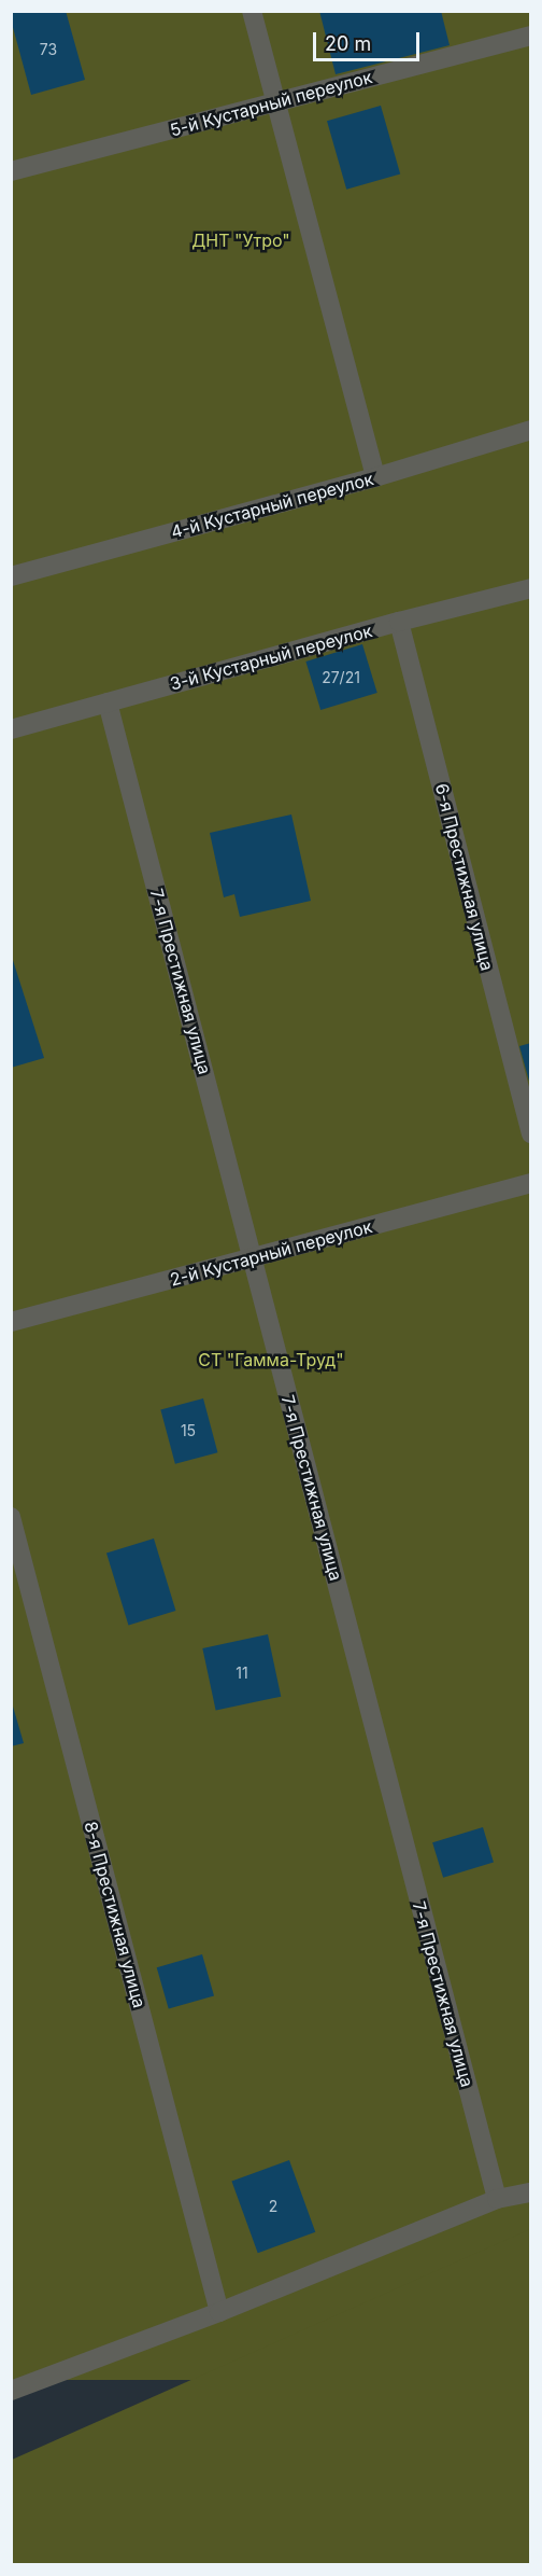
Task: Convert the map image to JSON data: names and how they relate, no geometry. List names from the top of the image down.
{
  "streets": {
    "street": [
      "5-й Кустарный переулок",
      "4-й Кустарный переулок",
      "3-й Кустарный переулок",
      "6-я Престижная улица",
      "7-я Престижная улица",
      "2-й Кустарный переулок",
      "8-я Престижная улица"
    ]
  },
  "crossings": [
    ["3-й Кустарный переулок", "6-я Престижная улица"],
    ["3-й Кустарный переулок", "7-я Престижная улица"],
    ["7-я Престижная улица", "2-й Кустарный переулок"]
  ],
  "parks": ["ДНТ \"Утро\"", "СТ \"Гамма-Труд\""],
  "house_numbers": [
    "73",
    "27/21",
    "15",
    "11",
    "2"
  ],
  "scale_bar": "20 m"
}
